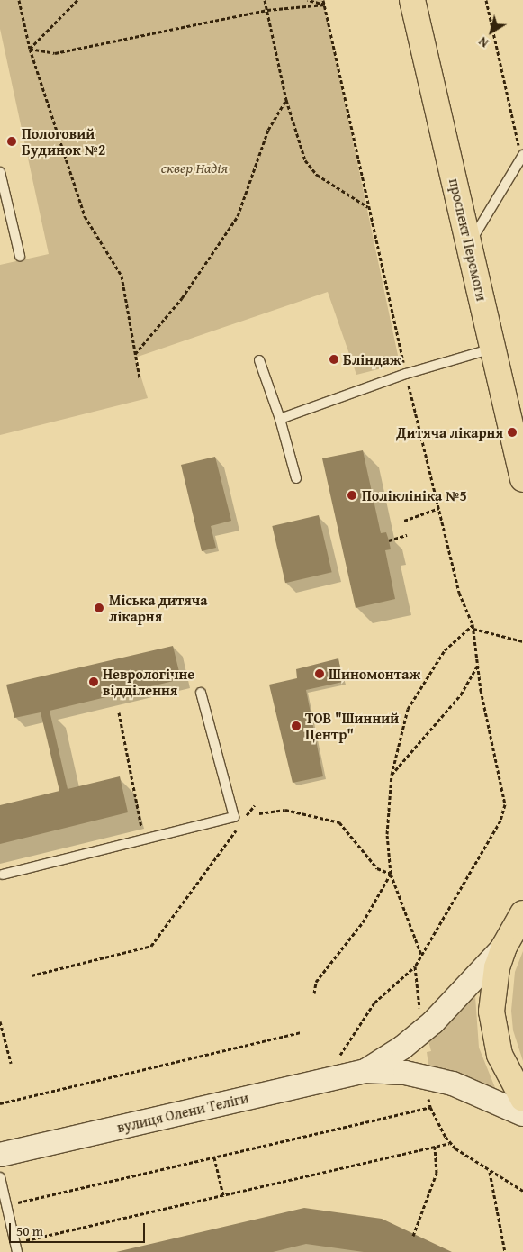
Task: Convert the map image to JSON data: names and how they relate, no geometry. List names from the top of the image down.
{
  "streets": {
    "main road": ["проспект Перемоги"],
    "street": ["вулиця Олени Теліги"]
  },
  "parks": ["сквер Надія"],
  "places": [
    "Пологовий Будинок №2",
    "Бліндаж",
    "Дитяча лікарня",
    "Поліклініка №5",
    "Міська дитяча лікарня",
    "Шиномонтаж",
    "Неврологічне відділення",
    "ТОВ \"Шинний Центр\""
  ],
  "scale_bar": "50 m",
  "north": "bottom left"
}
